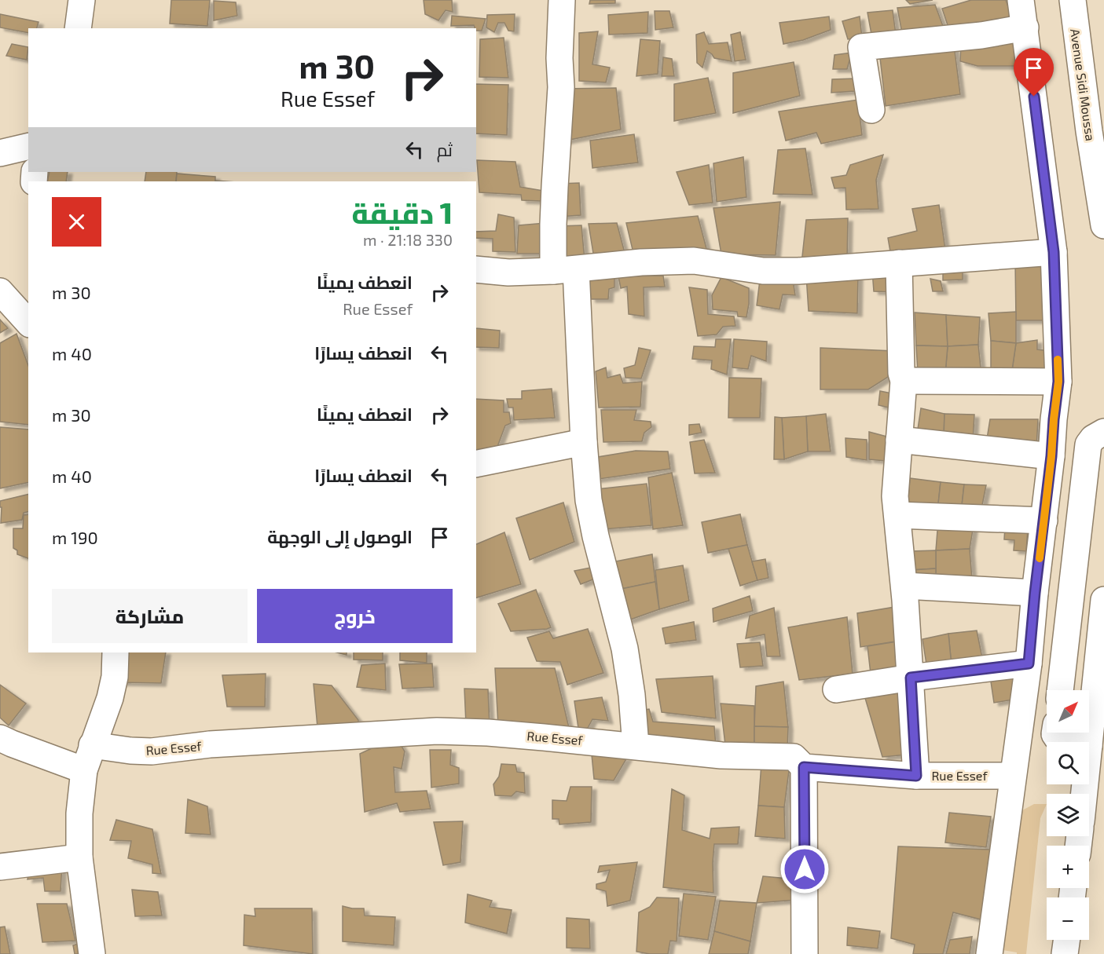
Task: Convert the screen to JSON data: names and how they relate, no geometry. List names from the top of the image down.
{
  "streets": {
    "street": ["Avenue Sidi Moussa", "Rue Essef"]
  },
  "north": "top right",
  "page": {
    "turn": ["30 m", "Rue Essef"],
    "then": "ثم",
    "heading": ["1 دقيقة", "330 m · 21:18"],
    "list": [
      {
        "name": "انعطف يمينًا",
        "note": "Rue Essef",
        "value": "30 m"
      },
      {
        "name": "انعطف يسارًا",
        "value": "40 m"
      },
      {
        "name": "انعطف يمينًا",
        "value": "30 m"
      },
      {
        "name": "انعطف يسارًا",
        "value": "40 m"
      },
      {
        "name": "الوصول إلى الوجهة",
        "value": "190 m"
      }
    ],
    "buttons": ["خروج", "مشاركة"],
    "map_buttons": ["+", "−"]
  }
}
